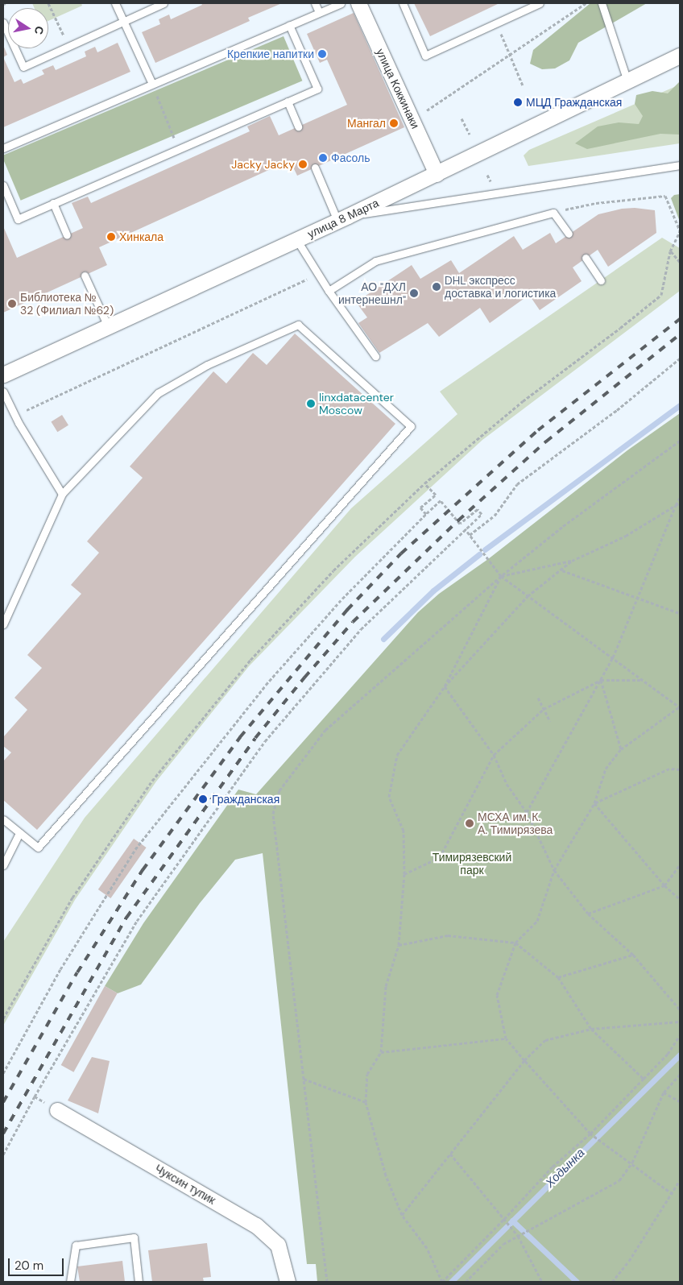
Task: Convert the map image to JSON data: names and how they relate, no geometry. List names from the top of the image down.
{
  "streets": {
    "street": ["улица Коккинаки", "улица 8 Марта", "Чуксин тупик"]
  },
  "crossings": [
    ["улица Коккинаки", "улица 8 Марта"]
  ],
  "water": ["Ходынка"],
  "parks": ["Тимирязевский парк"],
  "places": [
    "Крепкие напитки",
    "МЦД Гражданская",
    "Мангал",
    "Фасоль",
    "Jacky Jacky",
    "Хинкала",
    "DHL экспресс доставка и логистика",
    "АО \"ДХЛ интернешнл\"",
    "Библиотека № 32 (Филиал №62)",
    "linxdatacenter Moscow",
    "Гражданская",
    "МСХА им. К. А. Тимирязева"
  ],
  "scale_bar": "20 m",
  "north": "right"
}
